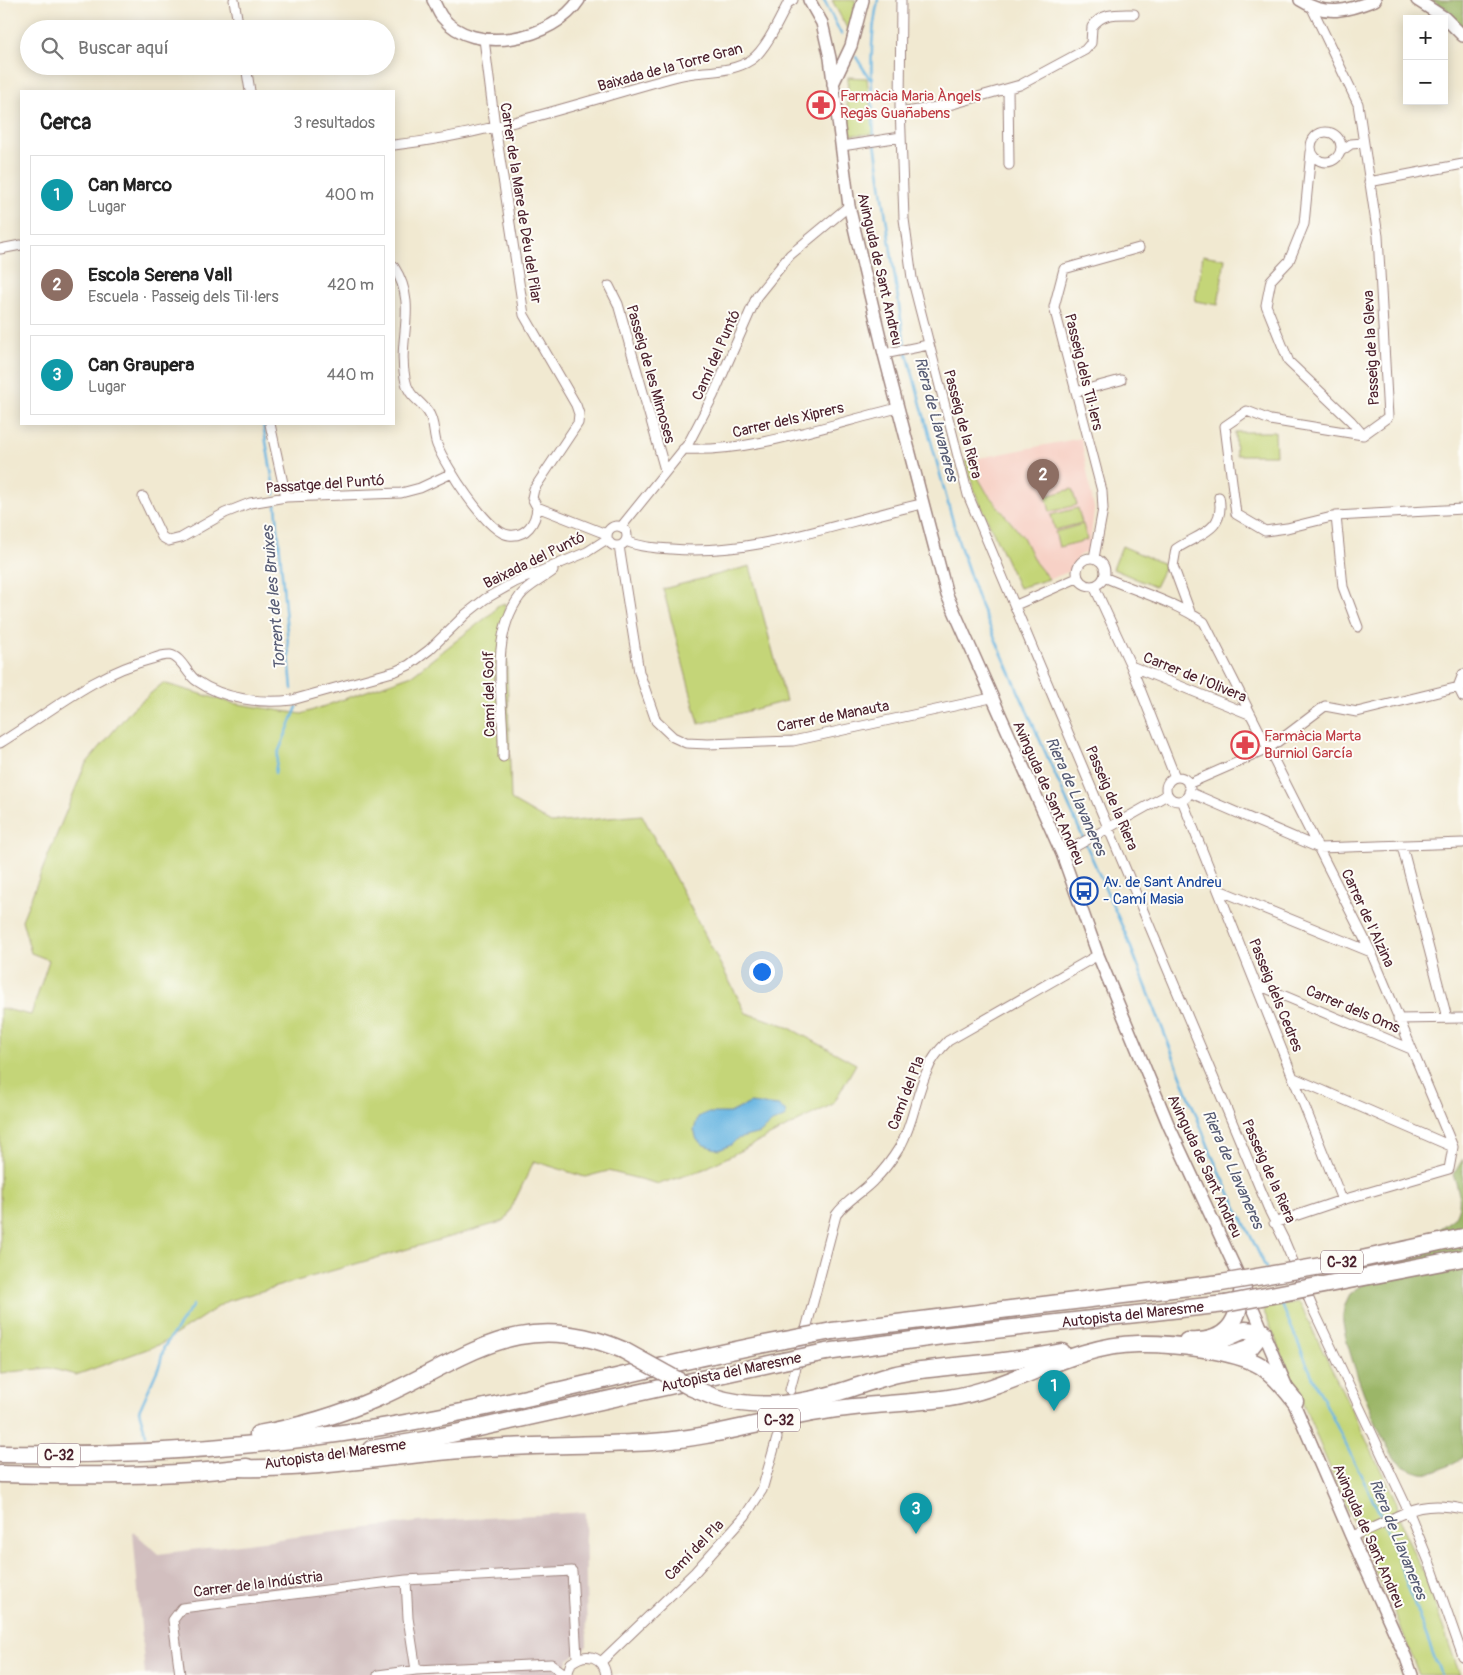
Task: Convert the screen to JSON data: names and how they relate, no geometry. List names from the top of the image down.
{
  "streets": {
    "highway": ["C-32", "Autopista del Maresme"],
    "street": [
      "Baixada de la Torre Gran",
      "Carrer de la Mare de Déu del Pilar",
      "Avinguda de Sant Andreu",
      "Passeig de la Gleva",
      "Camí del Puntó",
      "Passeig dels Til·lers",
      "Passeig de les Mimoses",
      "Carrer dels Xiprers",
      "Passeig de la Riera",
      "Passatge del Puntó",
      "Baixada del Puntó",
      "Carrer de l'Olivera",
      "Camí del Golf",
      "Carrer de Manauta",
      "Carrer de l'Alzina",
      "Passeig dels Cedres",
      "Carrer dels Oms",
      "Camí del Pla",
      "Carrer de la Indústria"
    ]
  },
  "crossings": [
    ["Baixada de la Torre Gran", "Carrer de la Mare de Déu del Pilar"],
    ["Avinguda de Sant Andreu", "Camí del Puntó"],
    ["Avinguda de Sant Andreu", "Carrer dels Xiprers"],
    ["Avinguda de Sant Andreu", "Carrer de Manauta"],
    ["Avinguda de Sant Andreu", "Camí del Pla"],
    ["Avinguda de Sant Andreu", "C-32"],
    ["Camí del Puntó", "Passeig de les Mimoses"],
    ["Camí del Puntó", "Carrer dels Xiprers"],
    ["Camí del Puntó", "Baixada del Puntó"],
    ["Camí del Puntó", "Carrer de Manauta"],
    ["Passeig dels Til·lers", "Carrer de l'Alzina"],
    ["Baixada del Puntó", "Camí del Golf"],
    ["Baixada del Puntó", "Carrer de Manauta"],
    ["Carrer de l'Olivera", "Carrer de l'Alzina"],
    ["Carrer de l'Alzina", "Carrer dels Oms"],
    ["Passeig dels Cedres", "Carrer dels Oms"],
    ["C-32", "Autopista del Maresme"]
  ],
  "water": ["Riera de Llavaneres", "Torrent de les Bruixes"],
  "places": {
    "pharmacy": ["Farmàcia Maria Àngels Regàs Guañabens", "Farmàcia Marta Burniol García"],
    "bus stop": ["Av. de Sant Andreu - Camí Masia"]
  },
  "page": {
    "map_buttons": ["+", "−"],
    "search": "Buscar aquí",
    "heading": ["Cerca", "3 resultados"],
    "list": [
      {
        "mark": "1",
        "name": "Can Marco",
        "note": "Lugar",
        "value": "400 m"
      },
      {
        "mark": "2",
        "name": "Escola Serena Vall",
        "note": "Escuela · Passeig dels Til·lers",
        "value": "420 m"
      },
      {
        "mark": "3",
        "name": "Can Graupera",
        "note": "Lugar",
        "value": "440 m"
      }
    ],
    "pins": ["2", "1", "3"]
  }
}
